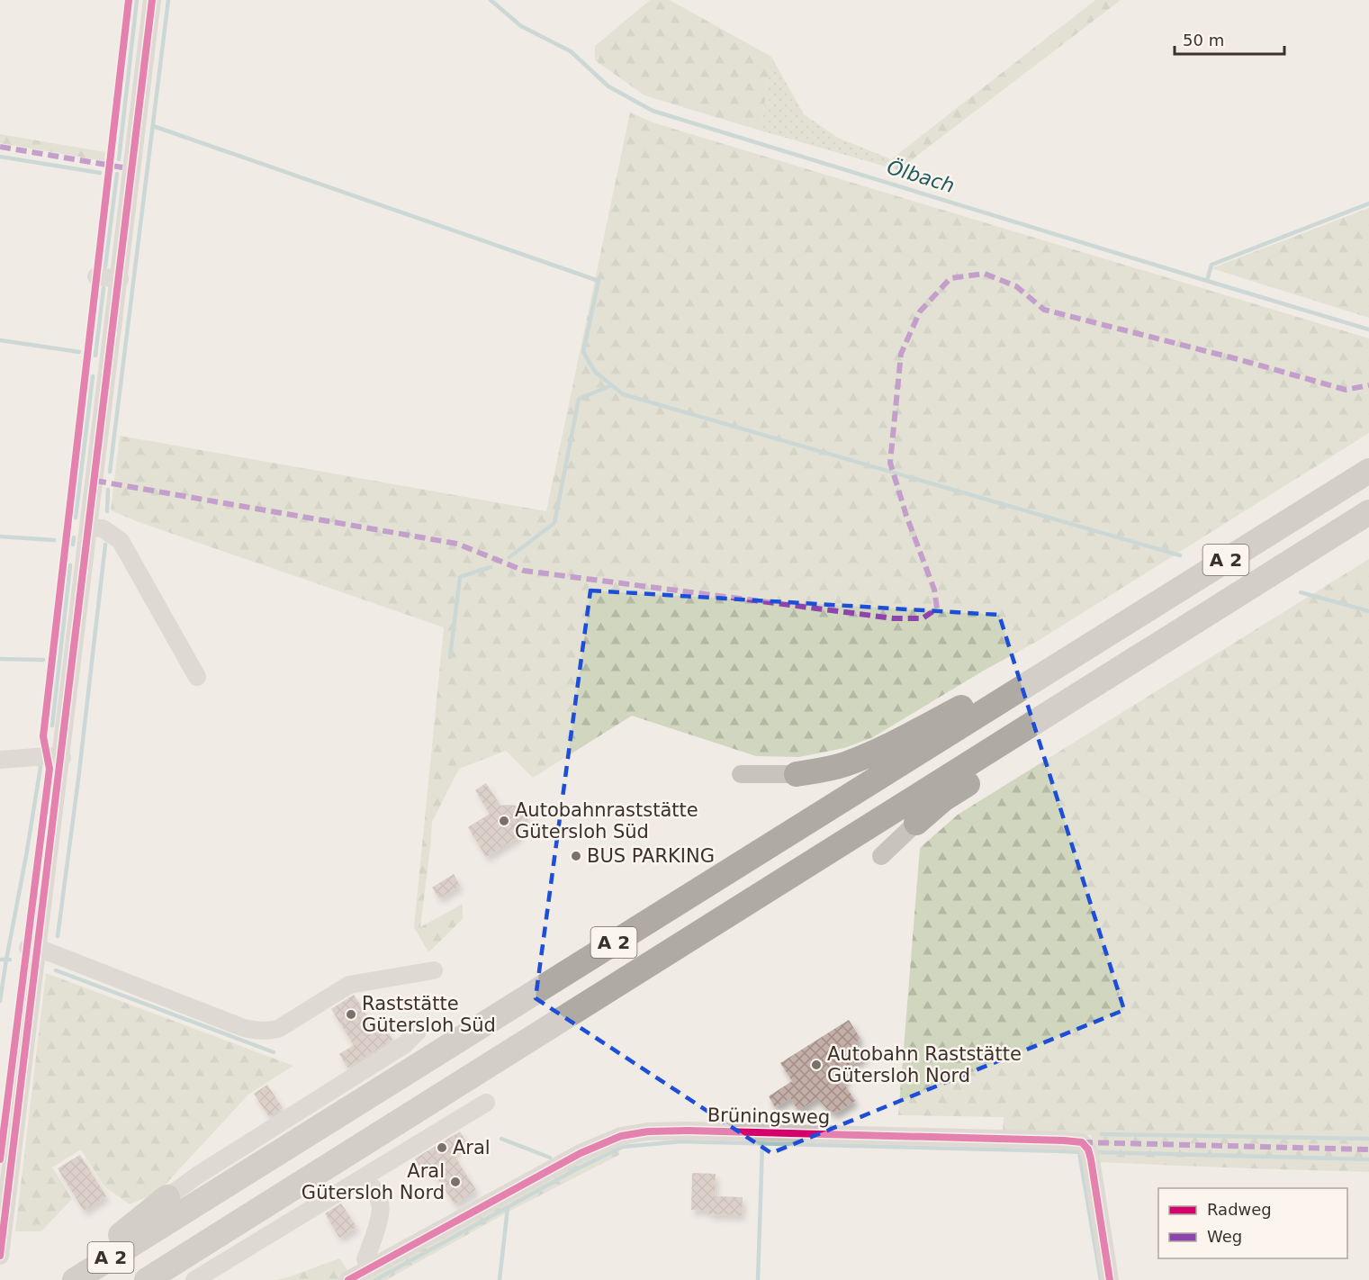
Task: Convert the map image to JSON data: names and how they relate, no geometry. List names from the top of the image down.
{
  "streets": {
    "highway": ["A 2"],
    "street": ["Brüningsweg"]
  },
  "water": ["Ölbach"],
  "places": [
    "Autobahnraststätte Gütersloh Süd",
    "BUS PARKING",
    "Raststätte Gütersloh Süd",
    "Autobahn Raststätte Gütersloh Nord",
    "Aral",
    "Aral Gütersloh Nord"
  ],
  "legend": ["Radweg", "Weg"],
  "scale_bar": "50 m"
}
